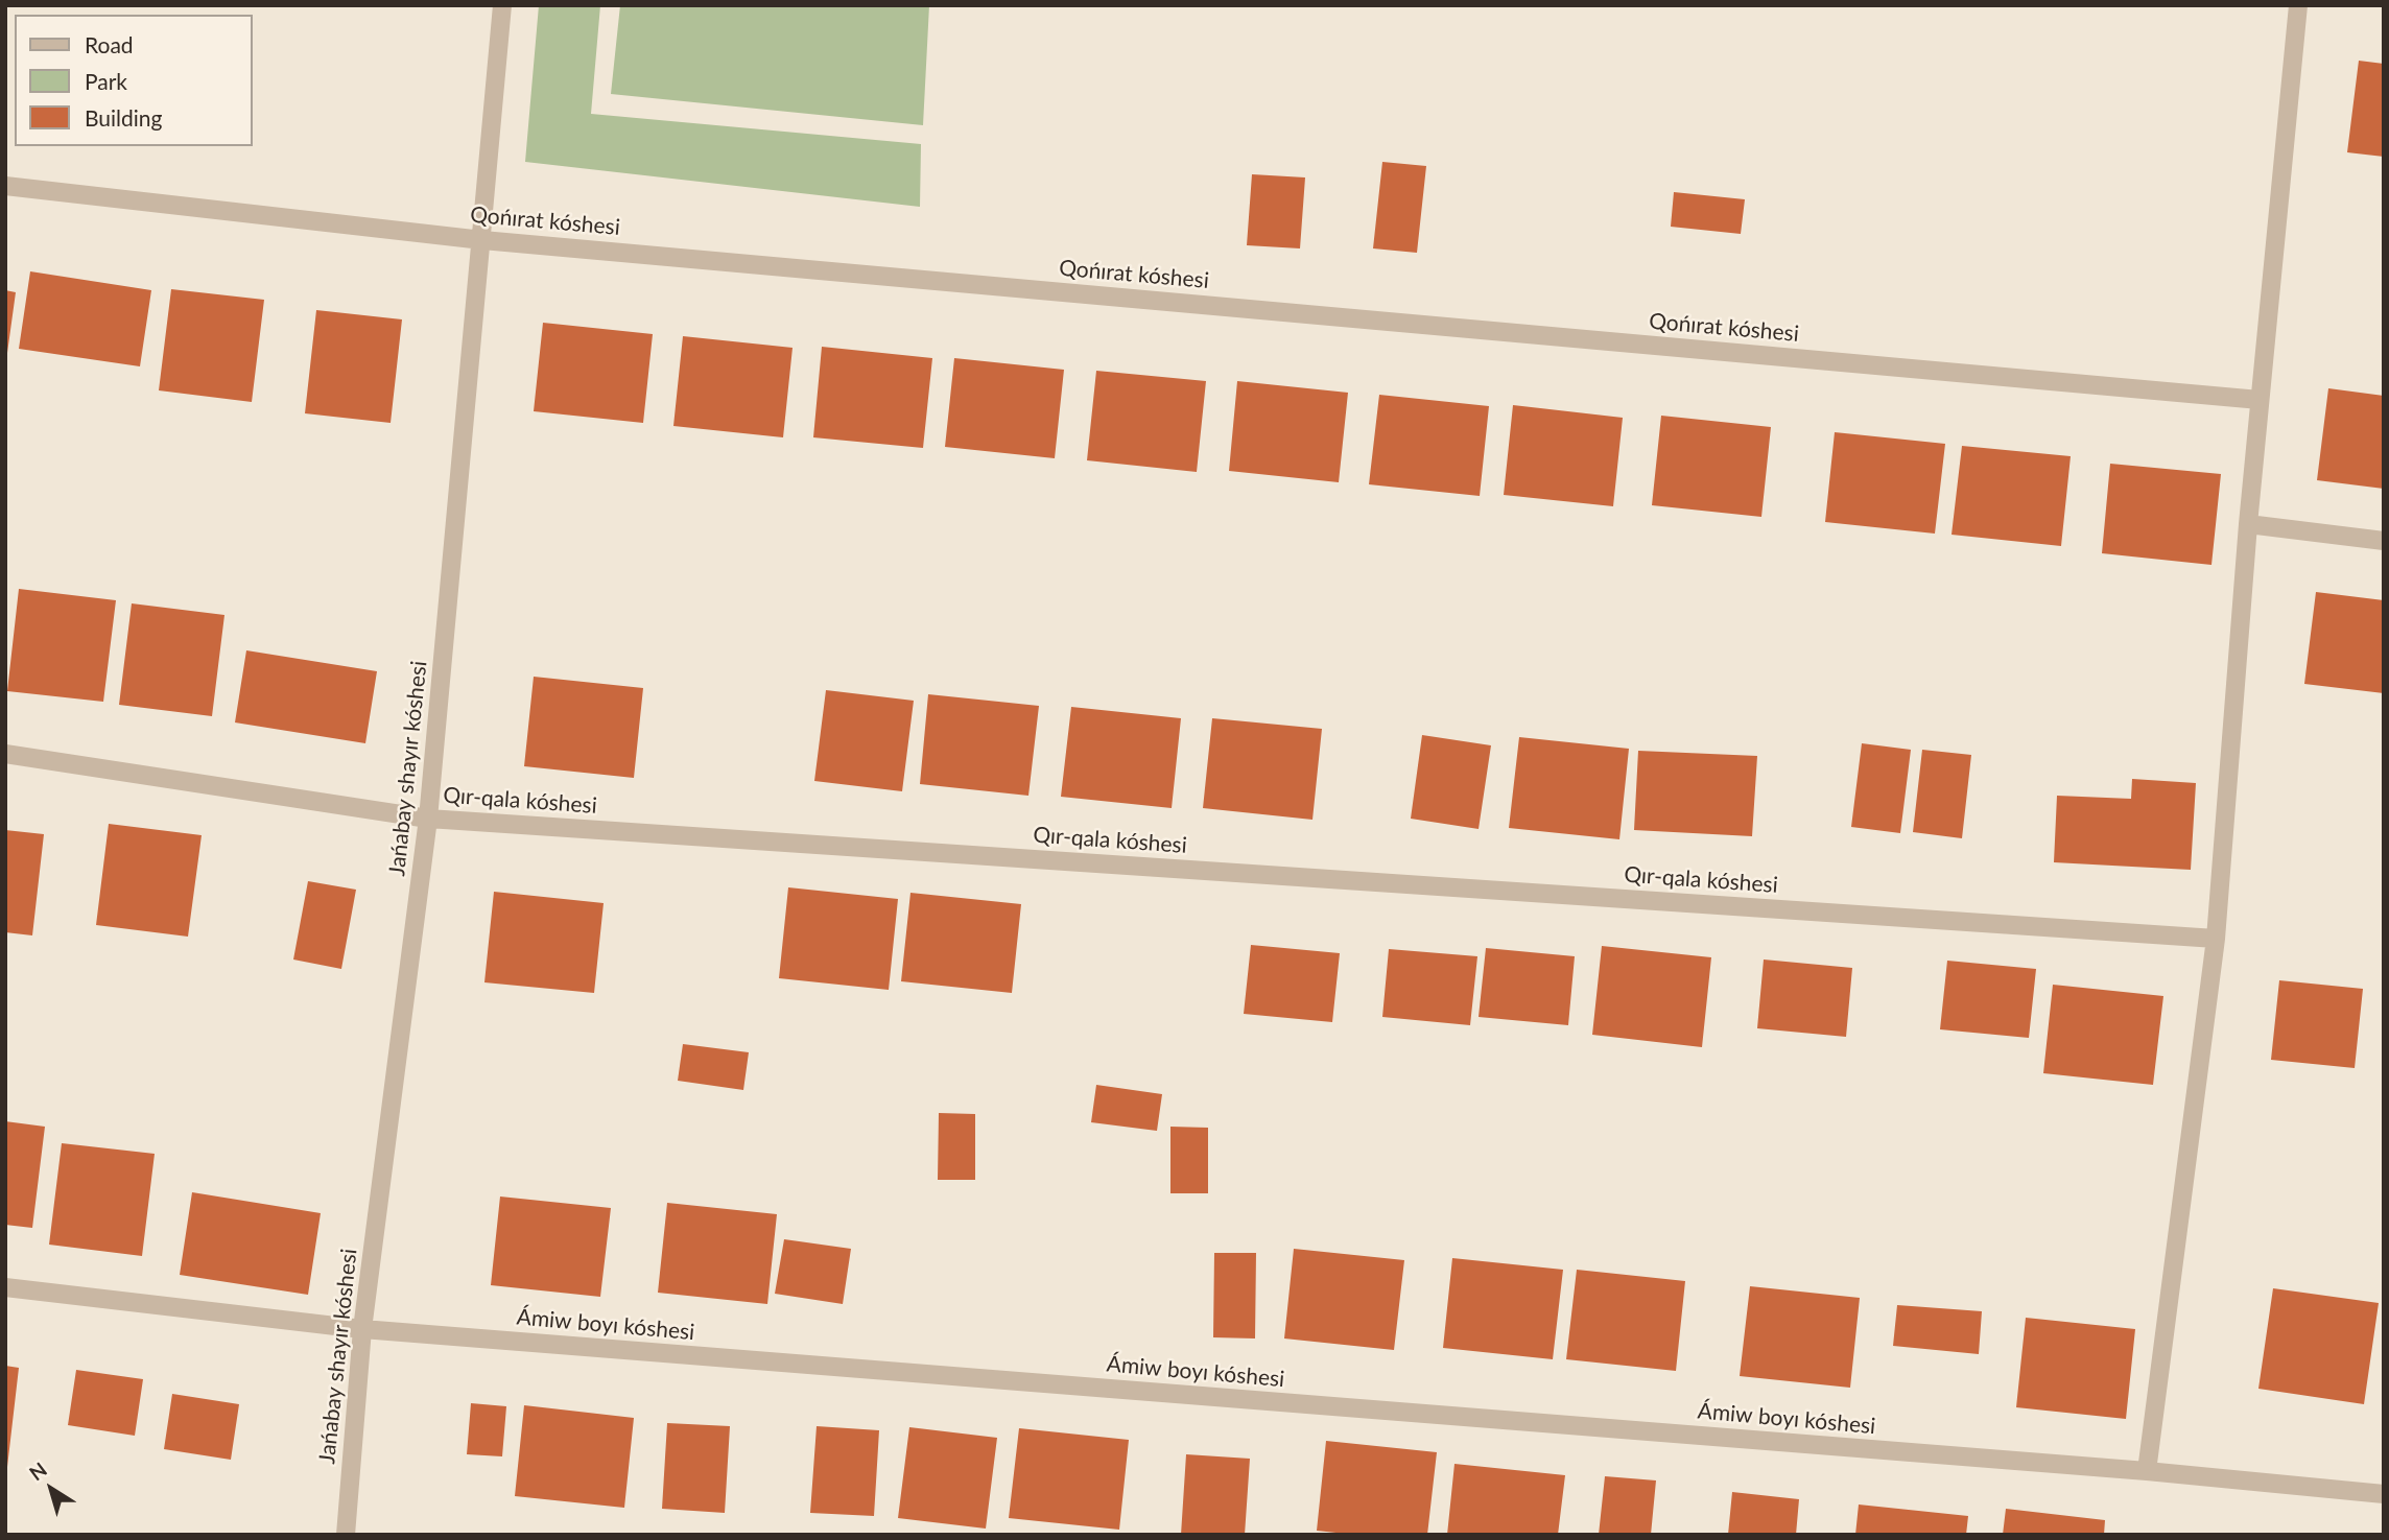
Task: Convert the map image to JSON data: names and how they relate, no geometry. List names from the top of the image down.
{
  "streets": {
    "street": [
      "Qońırat kóshesi",
      "Jańabay shayır kóshesi",
      "Qır-qala kóshesi",
      "Ámiw boyı kóshesi"
    ]
  },
  "crossings": [
    ["Qońırat kóshesi", "Jańabay shayır kóshesi"],
    ["Jańabay shayır kóshesi", "Qır-qala kóshesi"],
    ["Jańabay shayır kóshesi", "Ámiw boyı kóshesi"]
  ],
  "legend": ["Road", "Park", "Building"],
  "north": "top left"
}
